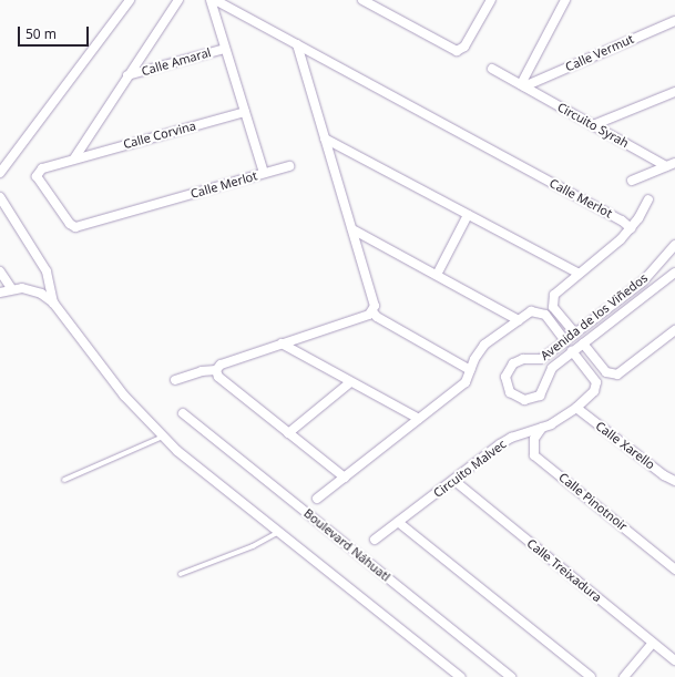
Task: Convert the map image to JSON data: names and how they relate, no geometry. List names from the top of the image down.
{
  "streets": {
    "street": [
      "Calle Vermut",
      "Calle Amaral",
      "Circuito Syrah",
      "Calle Corvina",
      "Calle Merlot",
      "Avenida de los Viñedos",
      "Calle Xarello",
      "Circuito Malvec",
      "Calle Pinotnoir",
      "Boulevard Náhuatl",
      "Calle Treixadura"
    ]
  },
  "crossings": [
    ["Calle Vermut", "Circuito Syrah"],
    ["Calle Amaral", "Calle Merlot"],
    ["Calle Corvina", "Calle Merlot"],
    ["Avenida de los Viñedos", "Circuito Malvec"],
    ["Calle Xarello", "Circuito Malvec"],
    ["Circuito Malvec", "Calle Pinotnoir"],
    ["Circuito Malvec", "Calle Treixadura"]
  ],
  "scale_bar": "50 m"
}
